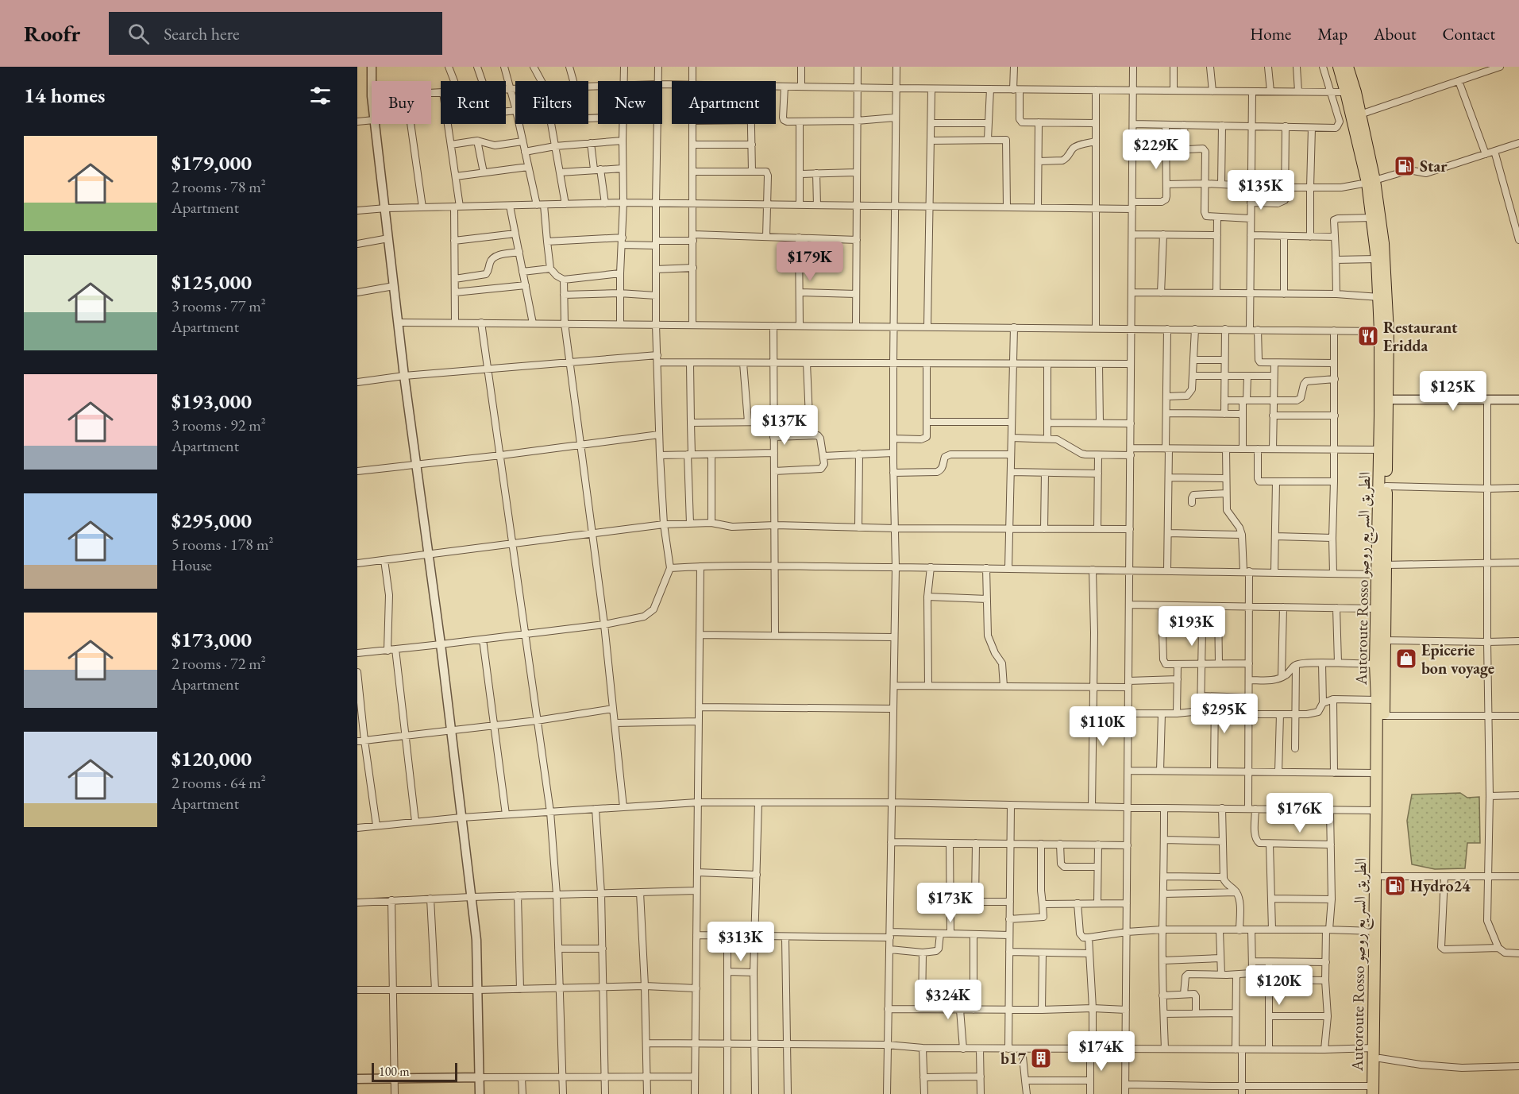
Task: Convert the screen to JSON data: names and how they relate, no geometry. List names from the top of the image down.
{
  "streets": {
    "highway": ["Autoroute Rosso الطريق السريع روصو"]
  },
  "places": {
    "fuel station": ["Star", "Hydro24"],
    "restaurant": ["Restaurant Eridda"],
    "shop": ["Epicerie bon voyage"],
    "building": ["b17"]
  },
  "scale_bar": "100 m",
  "page": {
    "header": "Roofr",
    "search": "Search here",
    "nav": [
      "Home",
      "Map",
      "About",
      "Contact"
    ],
    "heading": "14 homes",
    "chip": [
      "Buy",
      "Rent",
      "Filters",
      "New",
      "Apartment"
    ],
    "list": [
      {
        "name": "$179,000",
        "note": "2 rooms · 78 m² · Apartment"
      },
      {
        "name": "$125,000",
        "note": "3 rooms · 77 m² · Apartment"
      },
      {
        "name": "$193,000",
        "note": "3 rooms · 92 m² · Apartment"
      },
      {
        "name": "$295,000",
        "note": "5 rooms · 178 m² · House"
      },
      {
        "name": "$173,000",
        "note": "2 rooms · 72 m² · Apartment"
      },
      {
        "name": "$120,000",
        "note": "2 rooms · 64 m² · Apartment"
      }
    ],
    "price": [
      "$229K",
      "$135K",
      "$179K",
      "$125K",
      "$137K",
      "$193K",
      "$295K",
      "$110K",
      "$176K",
      "$173K",
      "$313K",
      "$120K",
      "$324K",
      "$174K"
    ],
    "scale": "100 m"
  }
}
